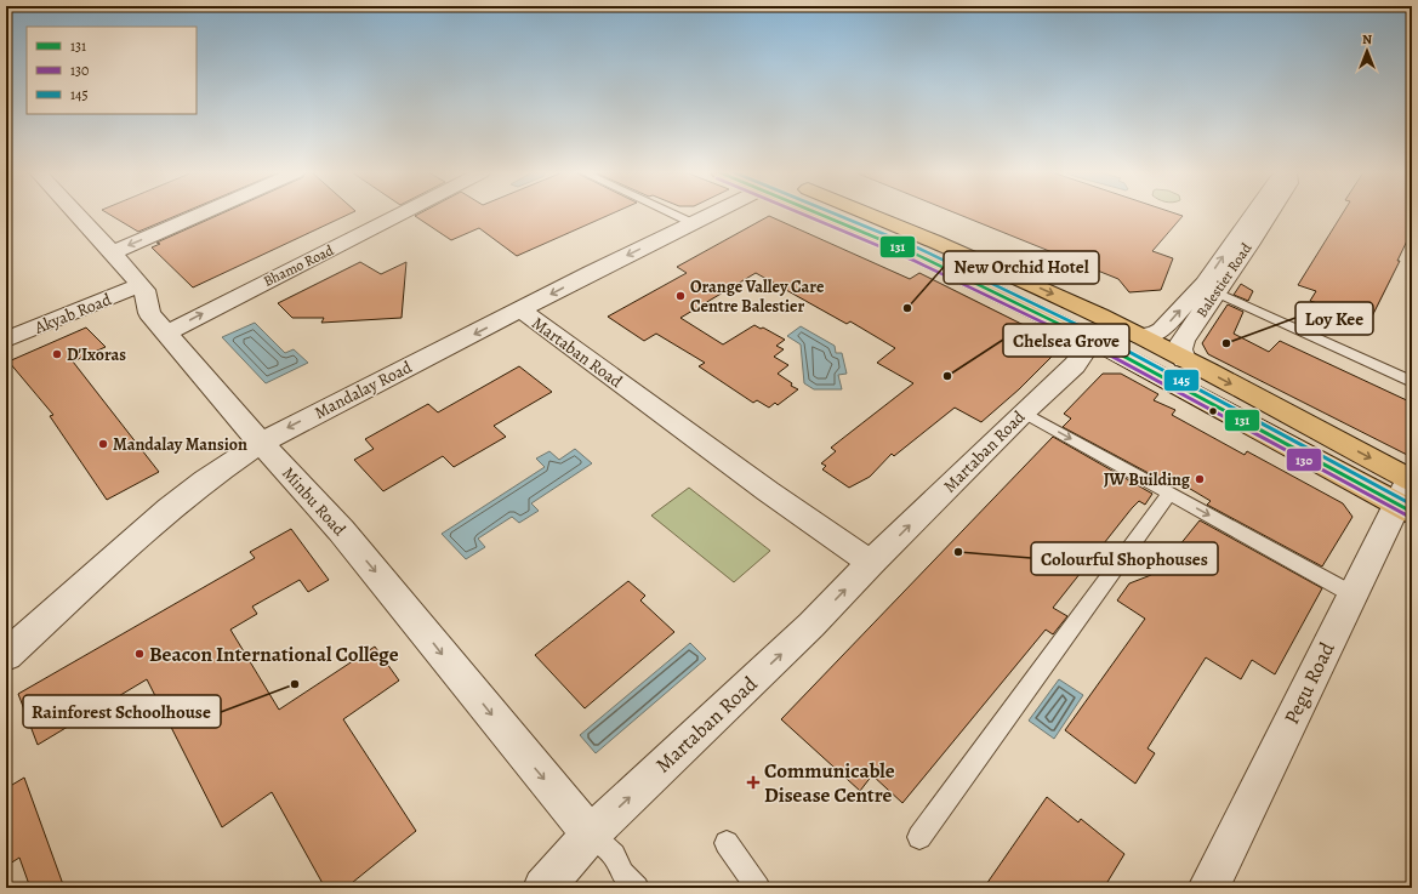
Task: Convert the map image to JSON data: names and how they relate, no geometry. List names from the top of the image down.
{
  "streets": {
    "street": [
      "Bhamo Road",
      "Balestier Road",
      "Akyab Road",
      "Martaban Road",
      "Mandalay Road",
      "Minbu Road",
      "Pegu Road"
    ]
  },
  "crossings": [
    ["Bhamo Road", "Minbu Road"],
    ["Akyab Road", "Minbu Road"],
    ["Martaban Road", "Mandalay Road"],
    ["Martaban Road", "Minbu Road"],
    ["Mandalay Road", "Minbu Road"]
  ],
  "one_way": ["Martaban Road", "Mandalay Road", "Minbu Road"],
  "places": {
    "other": [
      "Orange Valley Care Centre Balestier",
      "New Orchid Hotel",
      "Loy Kee",
      "D'Ixoras",
      "Chelsea Grove",
      "Mandalay Mansion",
      "JW Building",
      "Colourful Shophouses",
      "Beacon International College",
      "Rainforest Schoolhouse"
    ],
    "health": ["Communicable Disease Centre"]
  },
  "lines": ["transit line 131", "transit line 130", "transit line 145"],
  "legend": ["131", "130", "145"],
  "north": "top"
}
